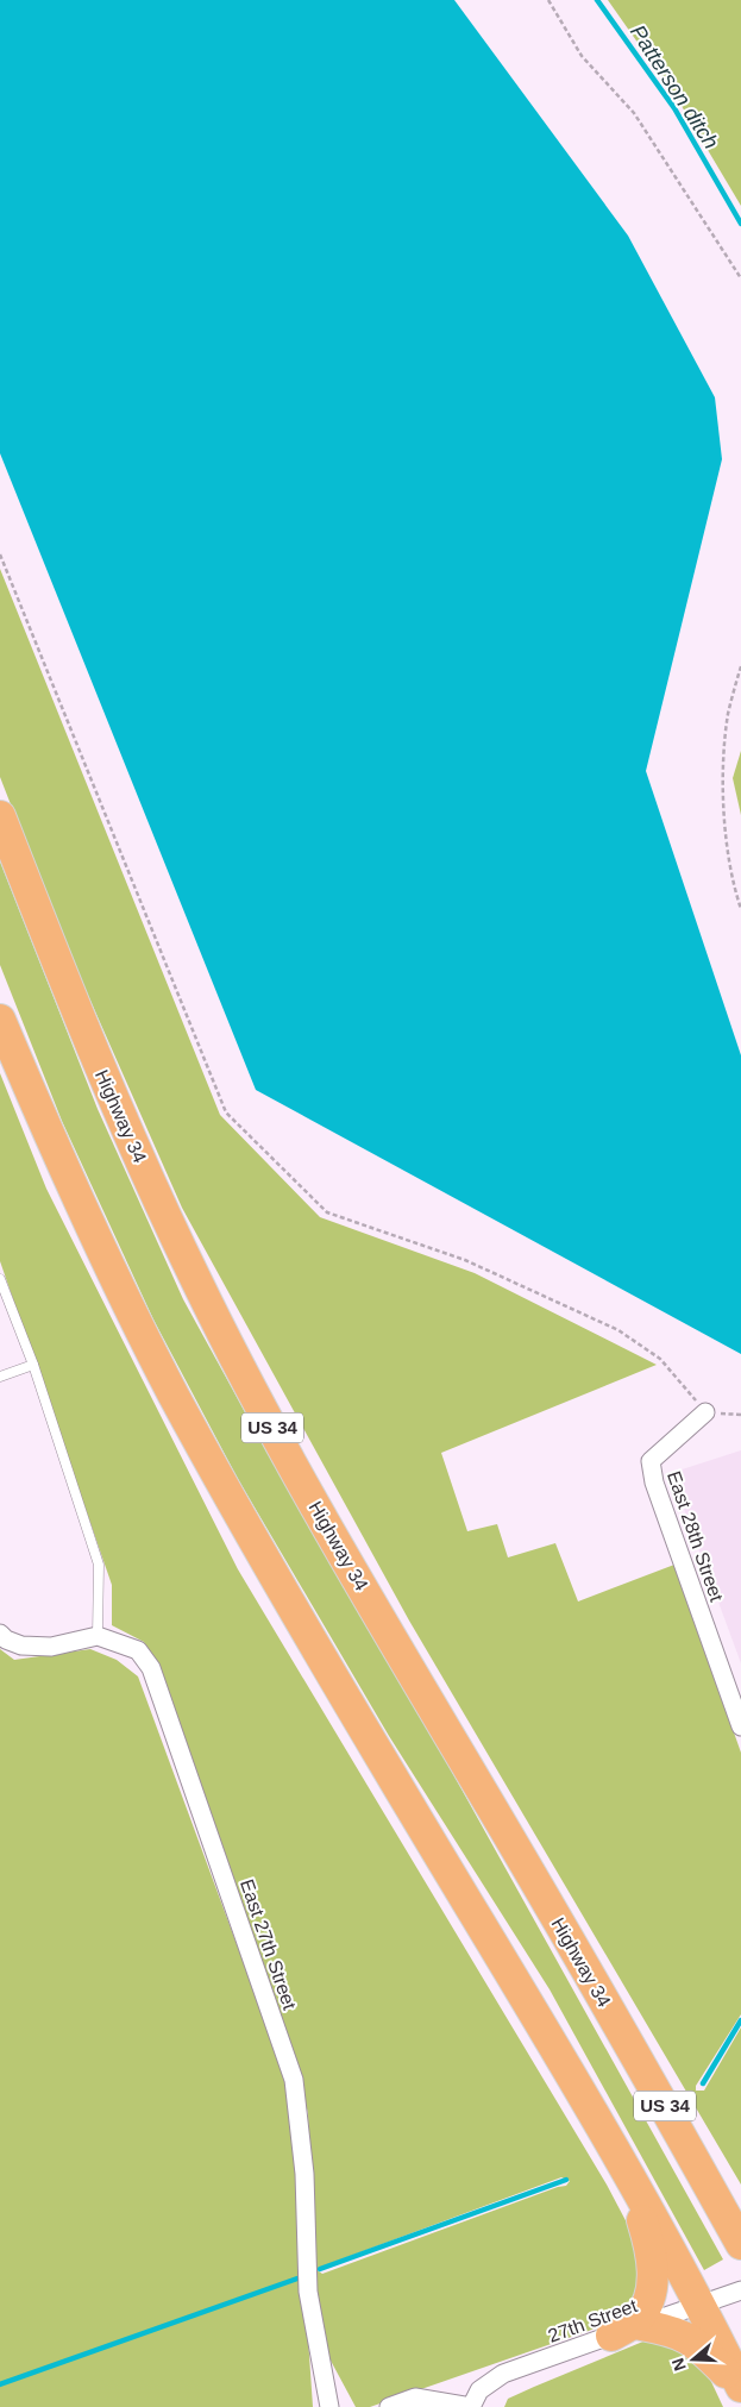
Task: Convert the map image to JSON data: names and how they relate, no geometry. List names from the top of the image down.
{
  "streets": {
    "highway": ["Highway 34", "US 34"],
    "street": ["East 28th Street", "East 27th Street", "27th Street"]
  },
  "water": ["Patterson ditch"],
  "north": "left"
}
